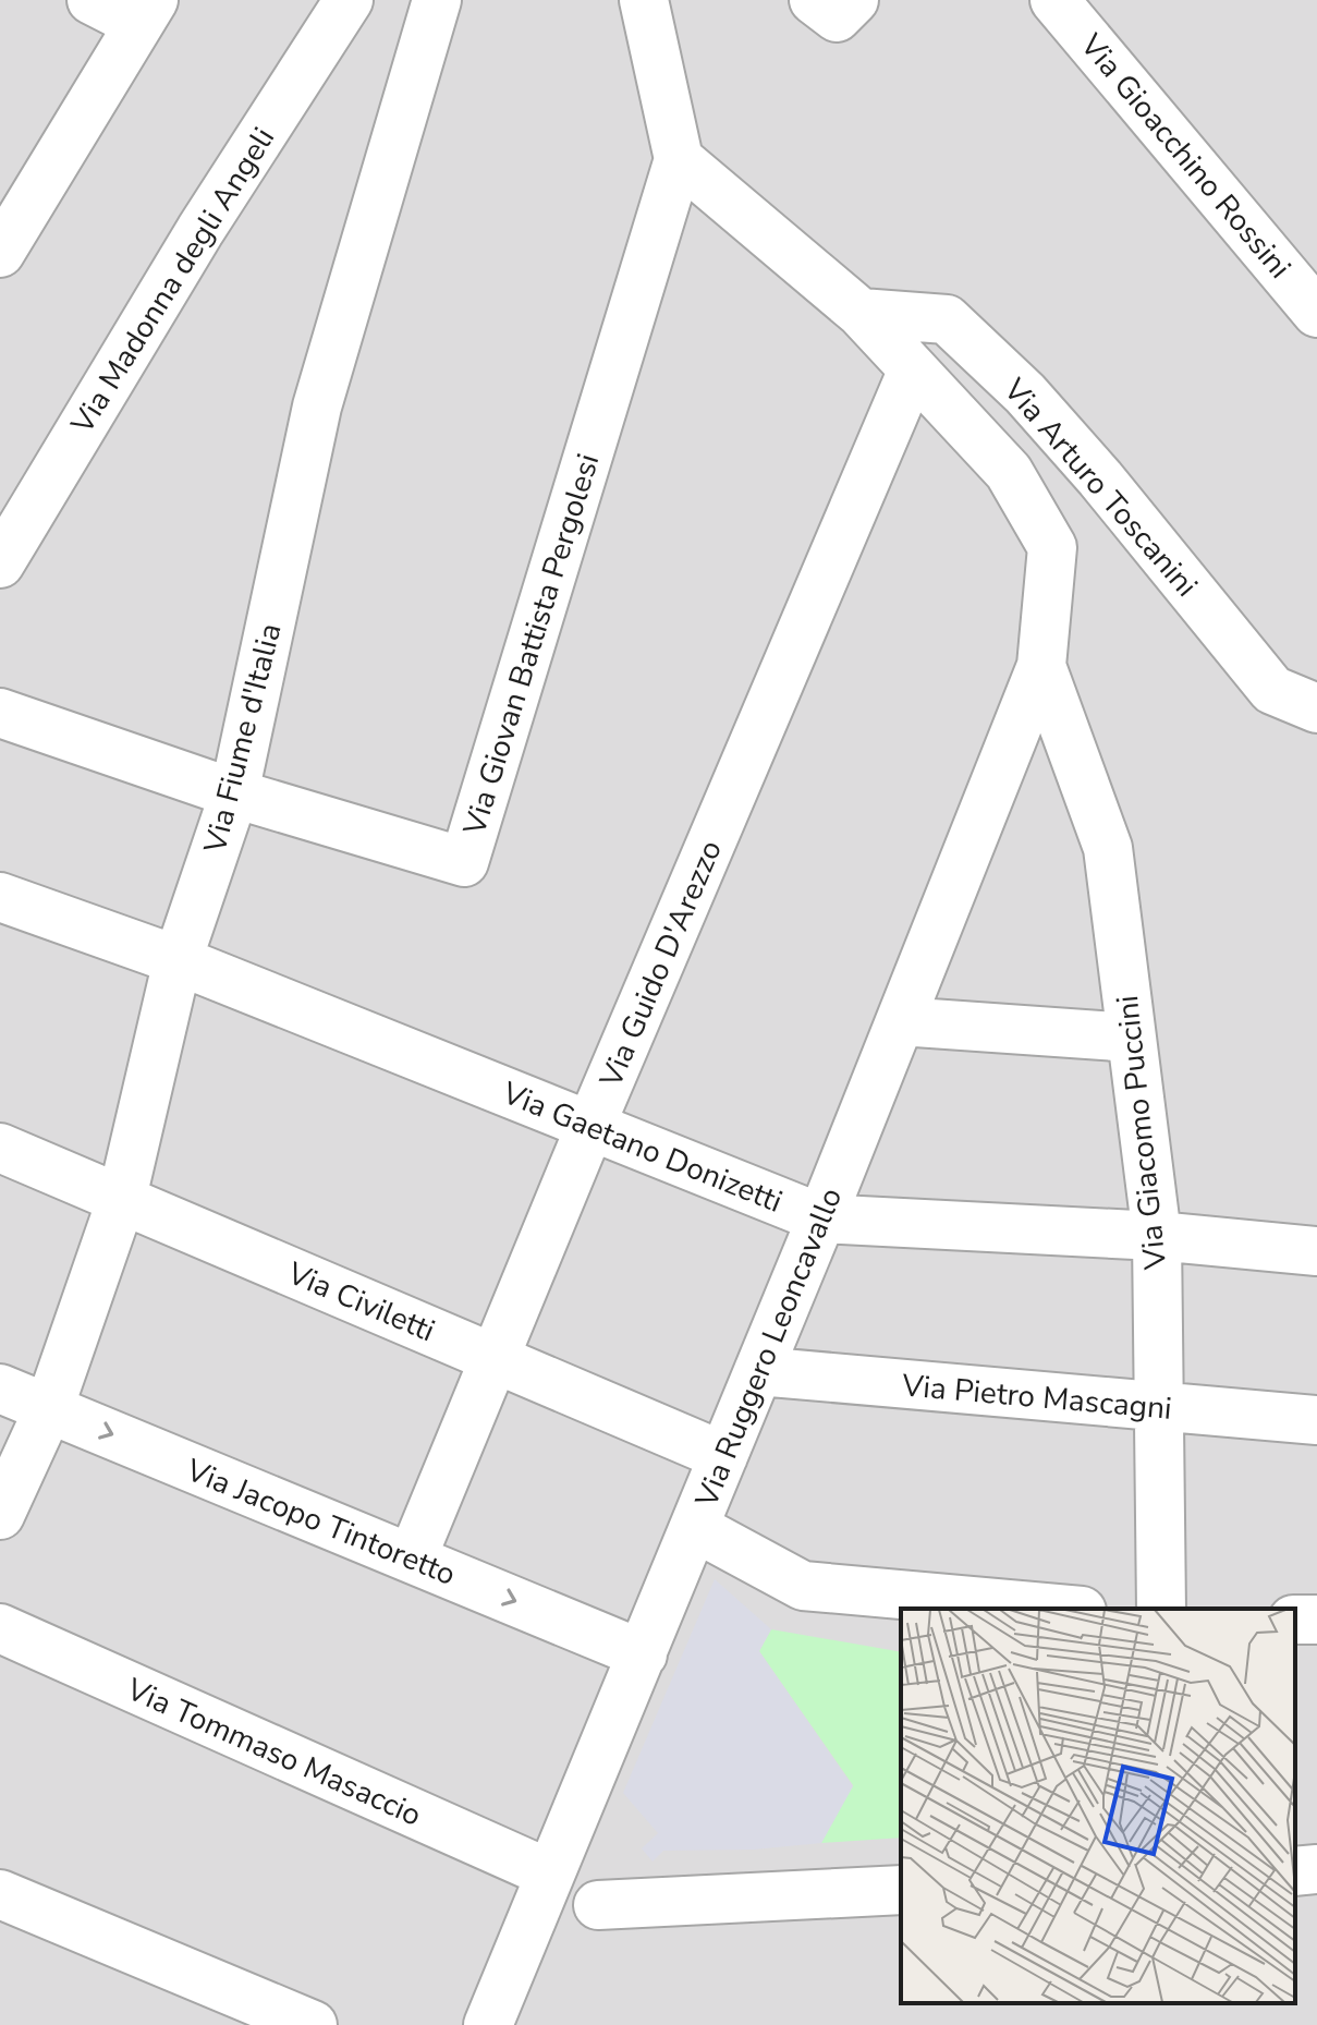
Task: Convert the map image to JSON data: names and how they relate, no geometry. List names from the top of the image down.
{
  "streets": {
    "street": [
      "Via Gioacchino Rossini",
      "Via Madonna degli Angeli",
      "Via Arturo Toscanini",
      "Via Giovan Battista Pergolesi",
      "Via Fiume d'Italia",
      "Via Guido D'Arezzo",
      "Via Giacomo Puccini",
      "Via Gaetano Donizetti",
      "Via Civiletti",
      "Via Ruggero Leoncavallo",
      "Via Pietro Mascagni",
      "Via Jacopo Tintoretto",
      "Via Tommaso Masaccio"
    ]
  },
  "crossings": [
    ["Via Giovan Battista Pergolesi", "Via Fiume d'Italia"],
    ["Via Fiume d'Italia", "Via Gaetano Donizetti"],
    ["Via Fiume d'Italia", "Via Civiletti"],
    ["Via Fiume d'Italia", "Via Jacopo Tintoretto"],
    ["Via Guido D'Arezzo", "Via Gaetano Donizetti"],
    ["Via Guido D'Arezzo", "Via Civiletti"],
    ["Via Guido D'Arezzo", "Via Jacopo Tintoretto"],
    ["Via Giacomo Puccini", "Via Gaetano Donizetti"],
    ["Via Giacomo Puccini", "Via Ruggero Leoncavallo"],
    ["Via Giacomo Puccini", "Via Pietro Mascagni"],
    ["Via Gaetano Donizetti", "Via Ruggero Leoncavallo"],
    ["Via Civiletti", "Via Ruggero Leoncavallo"],
    ["Via Ruggero Leoncavallo", "Via Pietro Mascagni"],
    ["Via Ruggero Leoncavallo", "Via Jacopo Tintoretto"],
    ["Via Ruggero Leoncavallo", "Via Tommaso Masaccio"]
  ],
  "one_way": ["Via Jacopo Tintoretto"]
}
